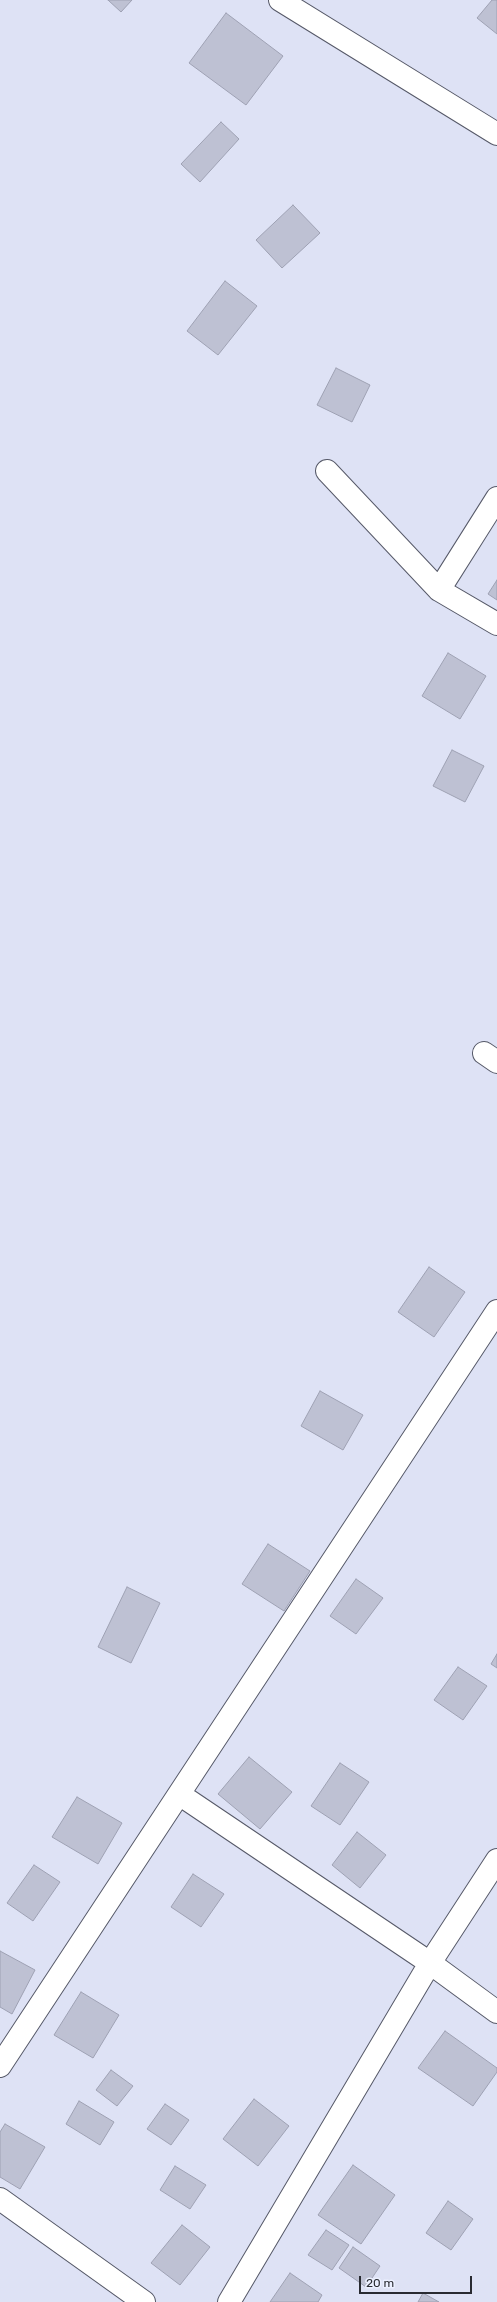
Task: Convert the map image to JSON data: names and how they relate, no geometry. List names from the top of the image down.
{
  "scale_bar": "20 m"
}
